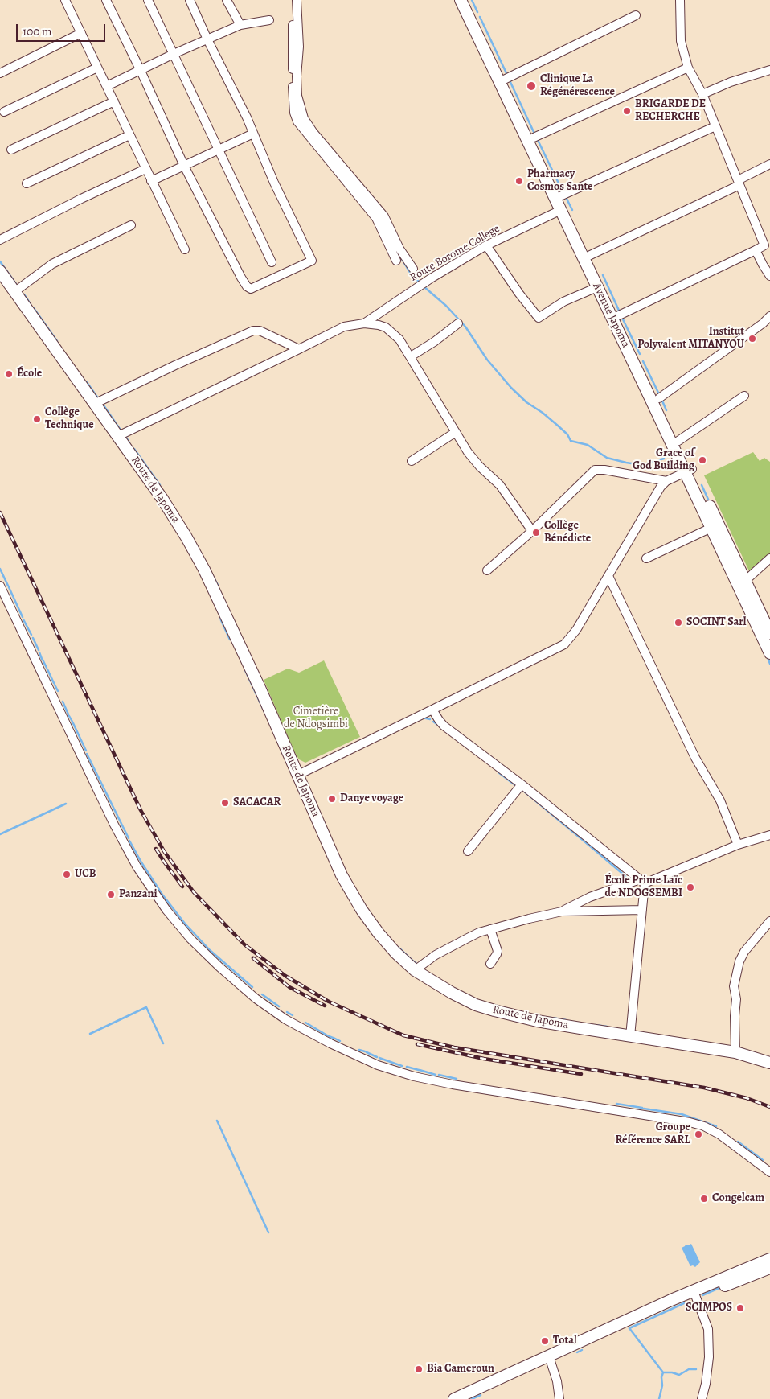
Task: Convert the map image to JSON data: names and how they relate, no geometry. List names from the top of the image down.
{
  "streets": {
    "main road": ["Avenue Japoma", "Route de Japoma"],
    "street": ["Route Borome College"]
  },
  "crossings": [
    ["Route Borome College", "Avenue Japoma"]
  ],
  "parks": ["Cimetière de Ndogsimbi"],
  "places": [
    "Clinique La Régénérescence",
    "BRIGARDE DE RECHERCHE",
    "Pharmacy Cosmos Sante",
    "Institut Polyvalent MITANYOU",
    "École",
    "Collège Technique",
    "Grace of God Building",
    "Collège Bénédicte",
    "SOCINT Sarl",
    "Danye voyage",
    "SACACAR",
    "UCB",
    "École Prime Laïc de NDOGSEMBI",
    "Panzani",
    "Groupe Référence SARL",
    "Congelcam",
    "SCIMPOS",
    "Total",
    "Bia Cameroun"
  ],
  "scale_bar": "100 m"
}
